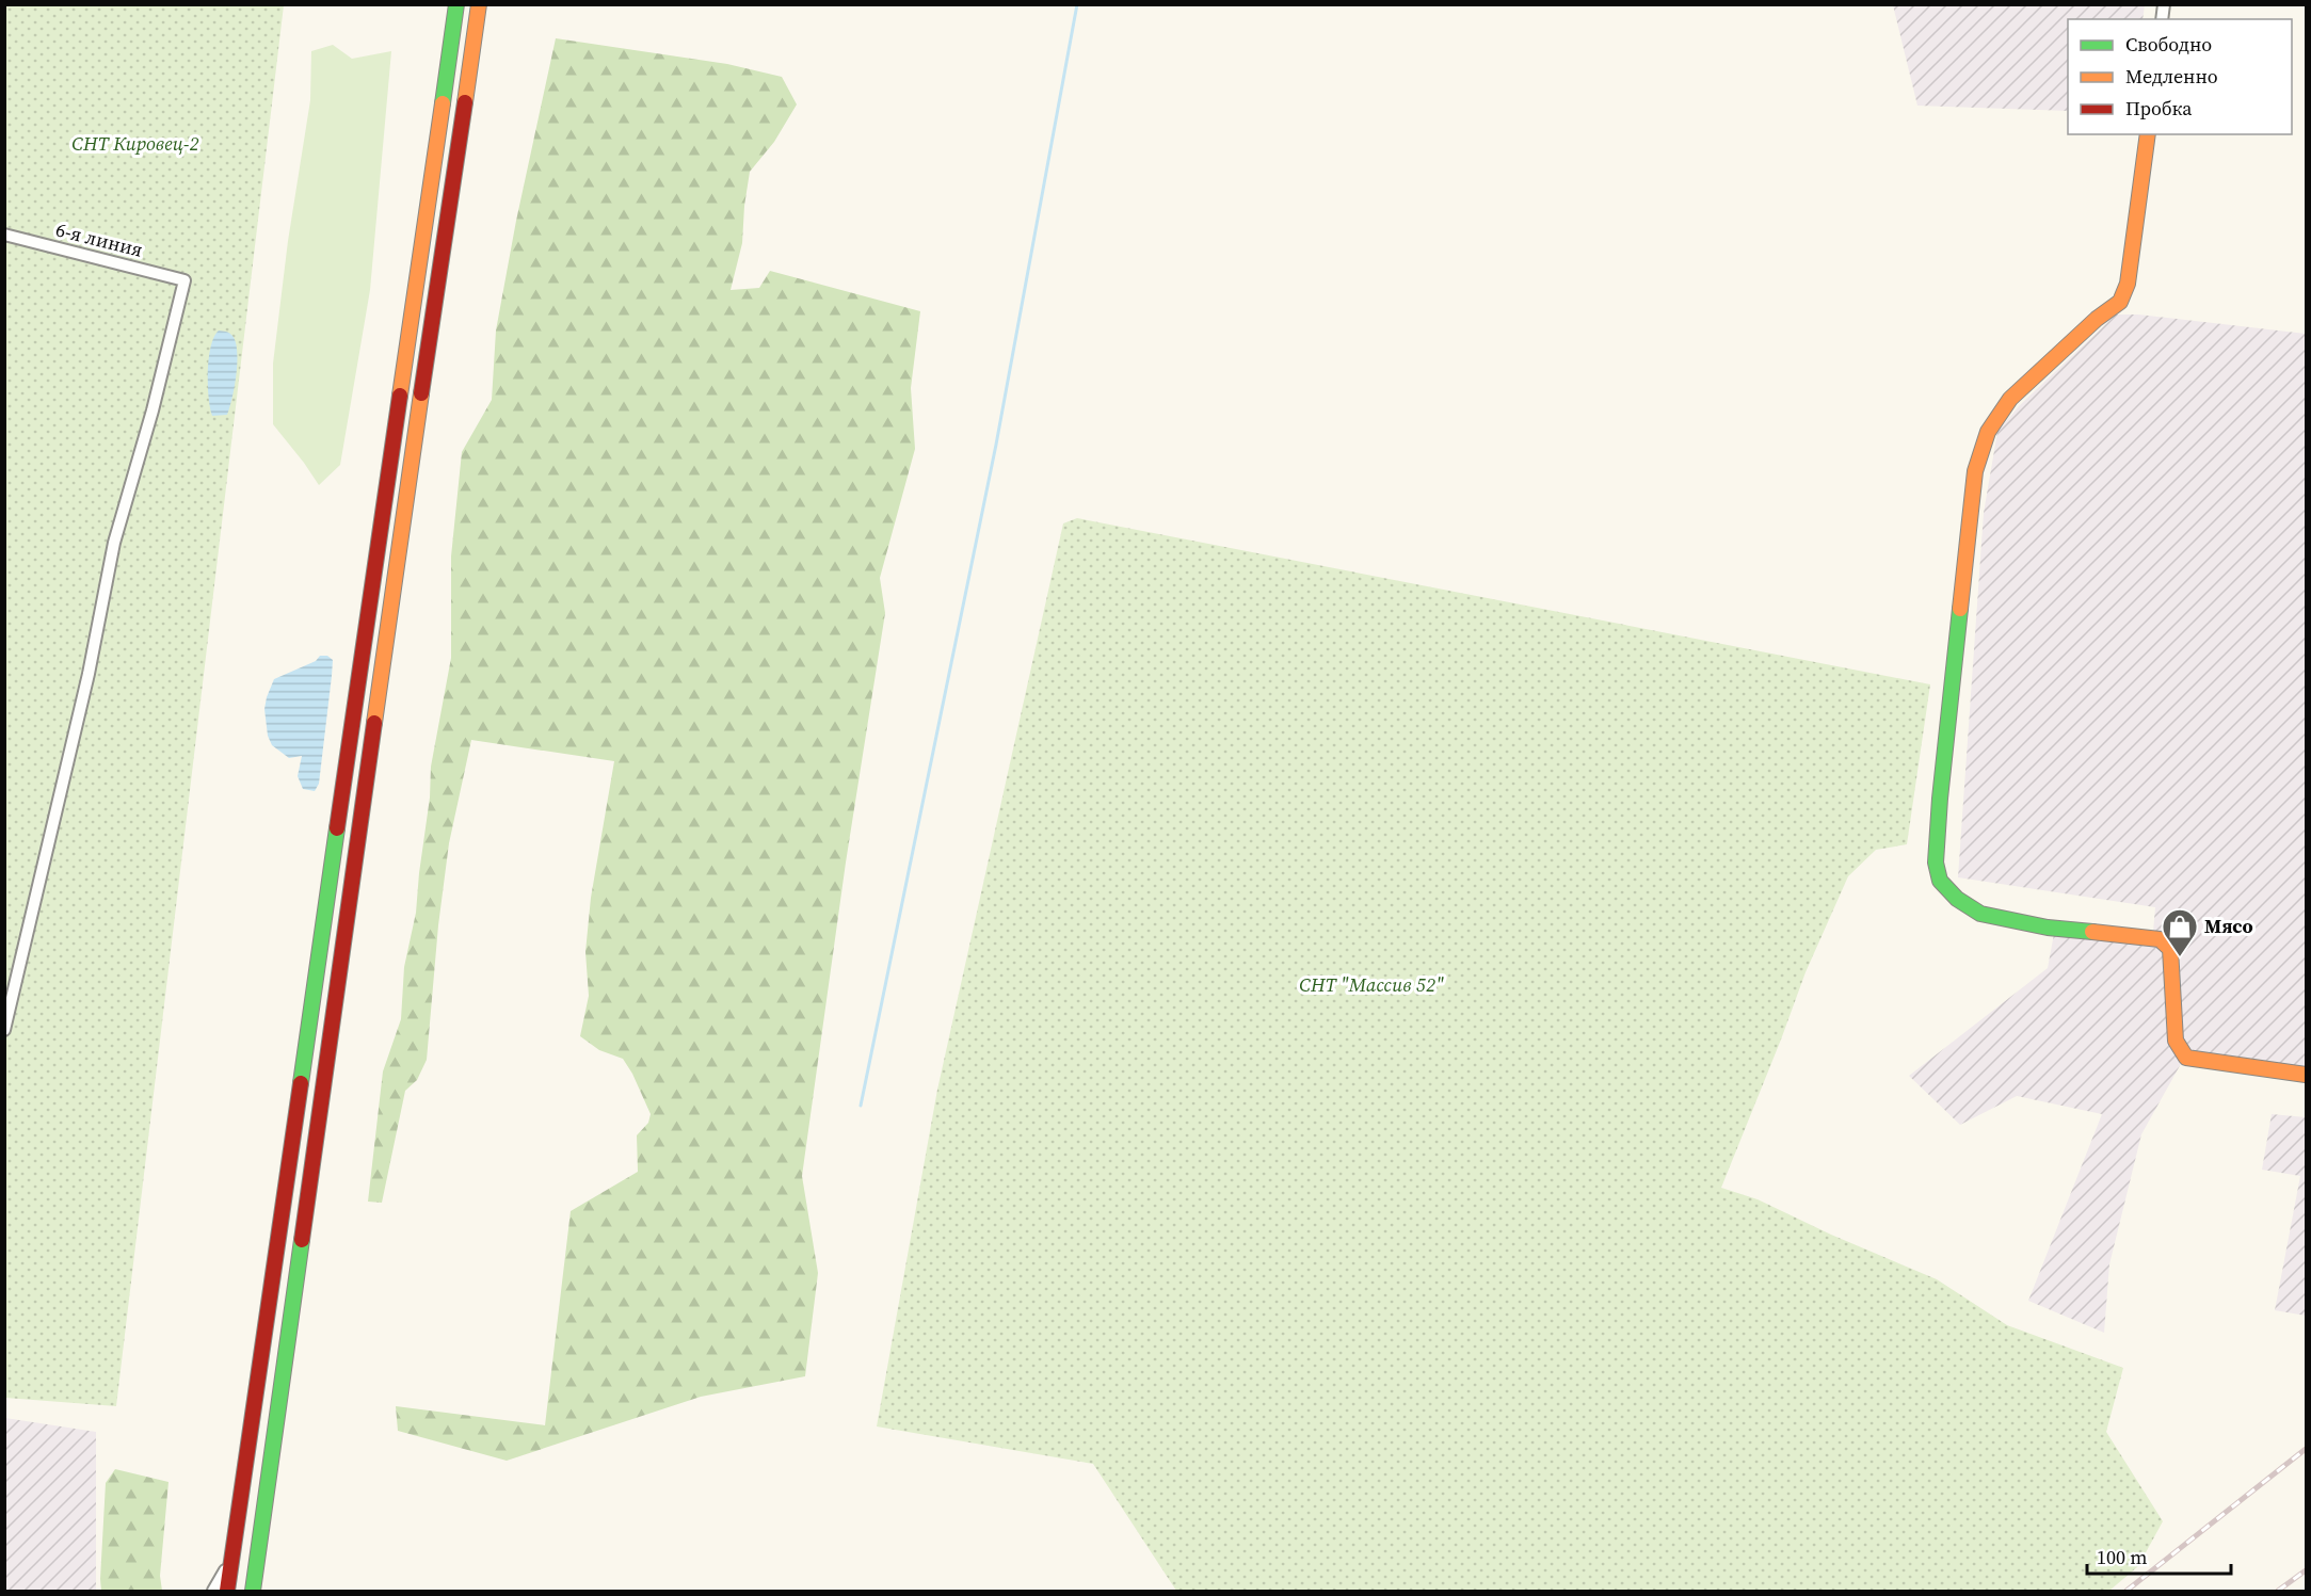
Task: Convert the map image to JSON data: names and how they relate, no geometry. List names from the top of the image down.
{
  "streets": {
    "street": ["6-я линия"]
  },
  "parks": ["СНТ Кировец-2", "СНТ \"Массив 52\""],
  "places": {
    "shop": ["Мясо"]
  },
  "legend": ["Свободно", "Медленно", "Пробка"],
  "scale_bar": "100 m"
}
